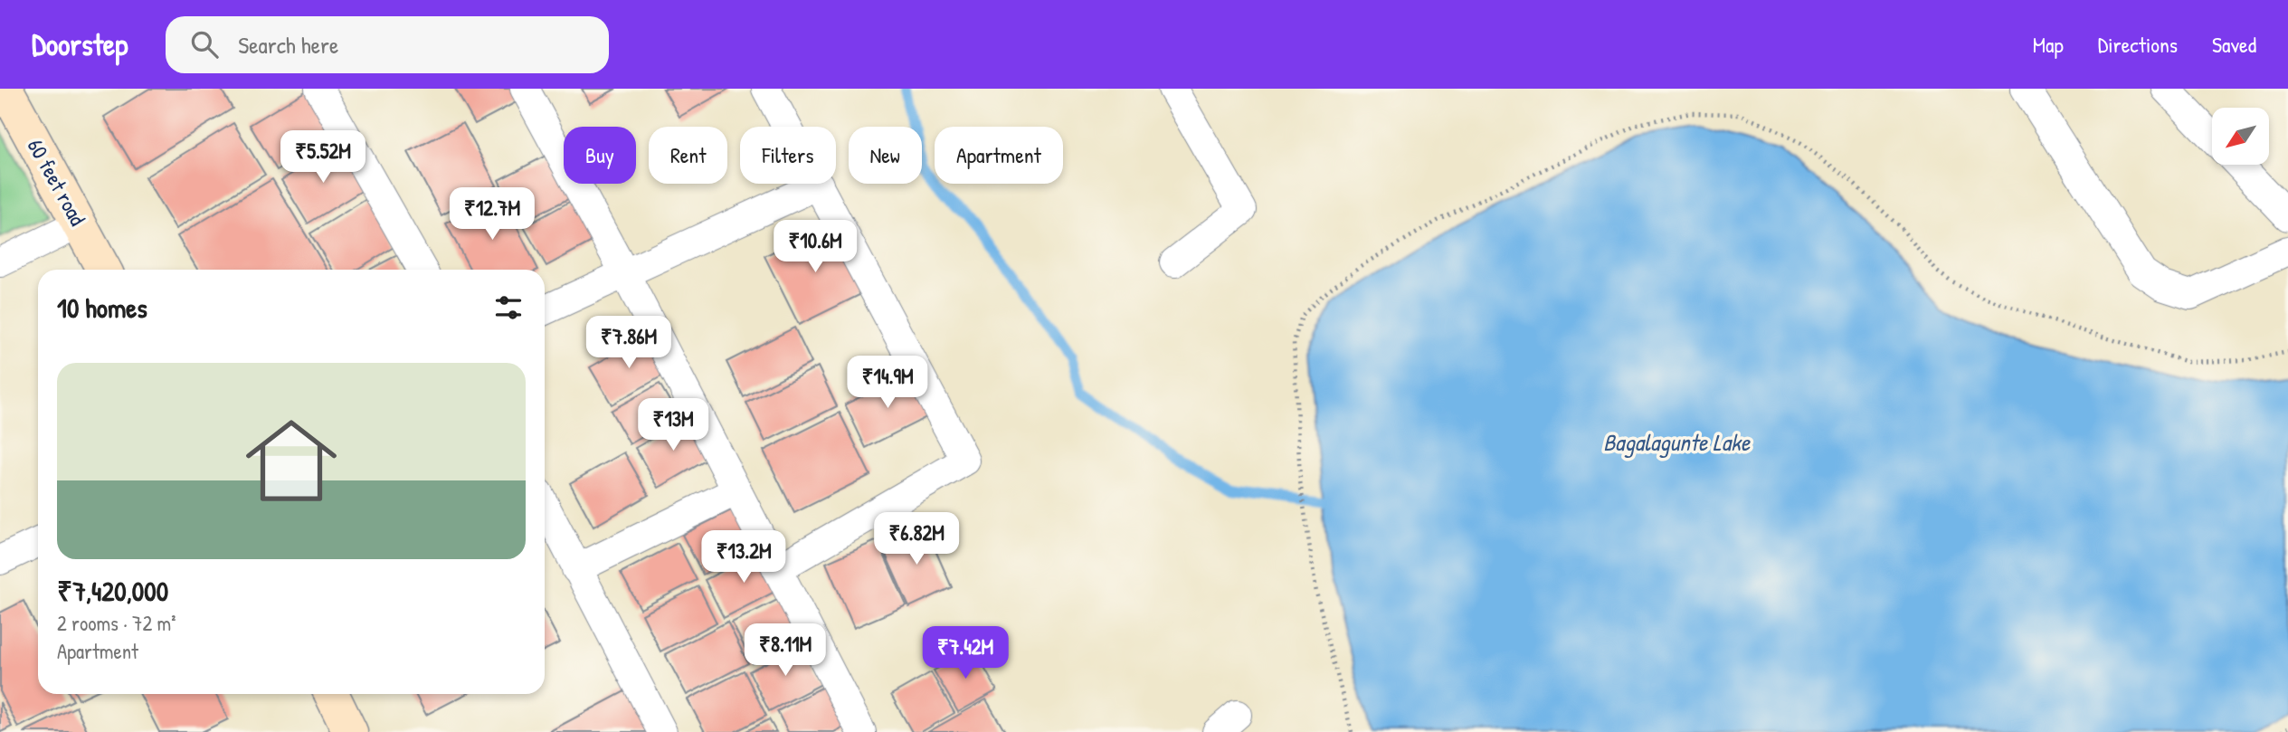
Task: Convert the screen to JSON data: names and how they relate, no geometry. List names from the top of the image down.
{
  "streets": {
    "street": ["60 feet road"]
  },
  "water": ["Bagalagunte Lake"],
  "north": "bottom left",
  "page": {
    "header": "Doorstep",
    "search": "Search here",
    "nav": ["Map", "Directions", "Saved"],
    "chip": [
      "Buy",
      "Rent",
      "Filters",
      "New",
      "Apartment"
    ],
    "price": [
      "₹5.52M",
      "₹12.7M",
      "₹10.6M",
      "₹7.86M",
      "₹14.9M",
      "₹13M",
      "₹6.82M",
      "₹13.2M",
      "₹8.11M",
      "₹7.42M"
    ],
    "heading": "10 homes",
    "list": [
      {
        "name": "₹7,420,000",
        "note": "2 rooms · 72 m² · Apartment"
      }
    ]
  }
}
